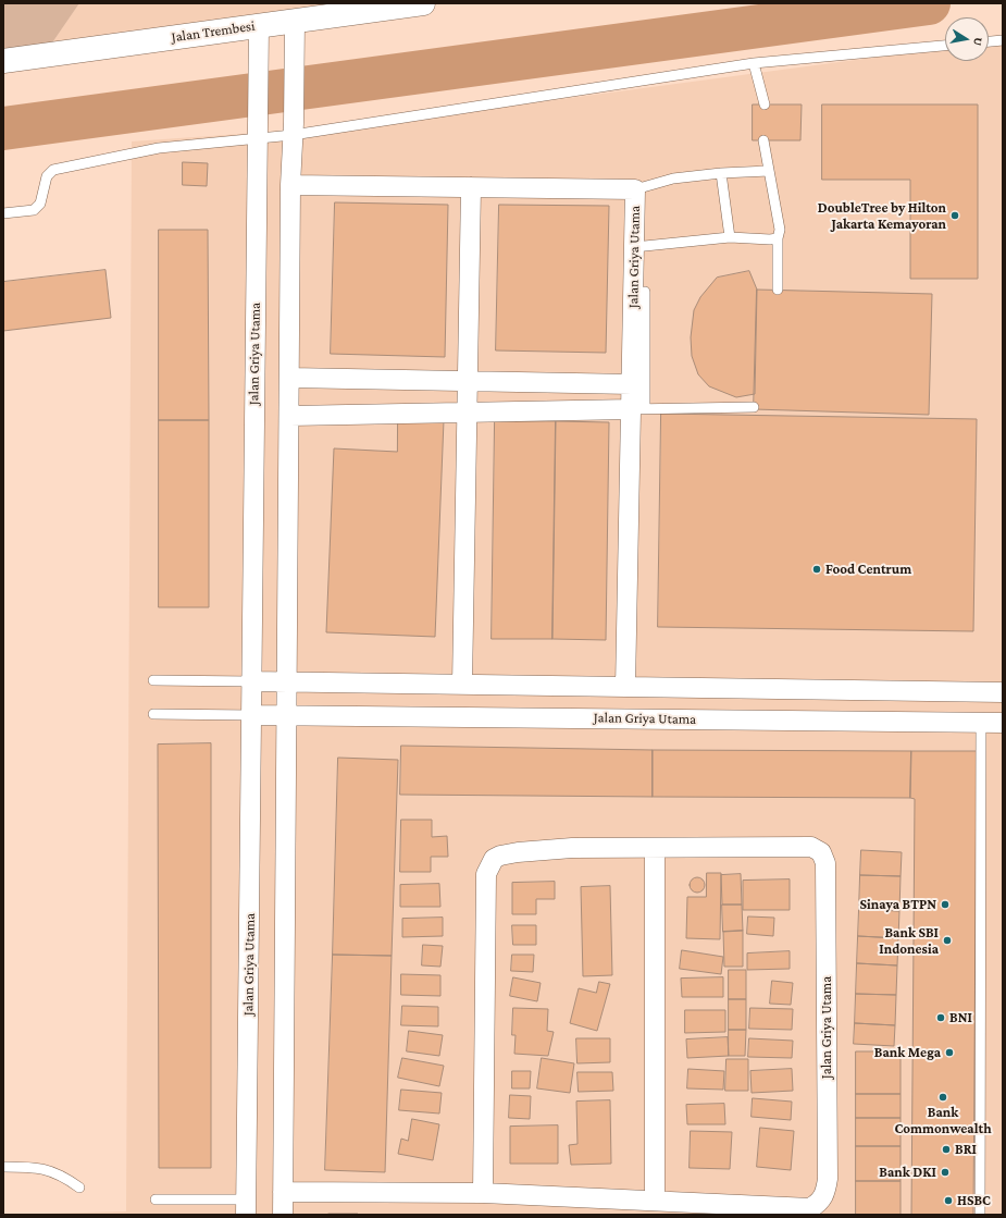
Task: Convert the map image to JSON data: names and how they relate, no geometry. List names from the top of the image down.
{
  "streets": {
    "street": ["Jalan Trembesi", "Jalan Griya Utama"]
  },
  "crossings": [
    ["Jalan Trembesi", "Jalan Griya Utama"]
  ],
  "places": [
    "DoubleTree by Hilton Jakarta Kemayoran",
    "Food Centrum",
    "Sinaya BTPN",
    "Bank SBI Indonesia",
    "BNI",
    "Bank Mega",
    "Bank Commonwealth",
    "BRI",
    "Bank DKI",
    "HSBC"
  ],
  "north": "right"
}
